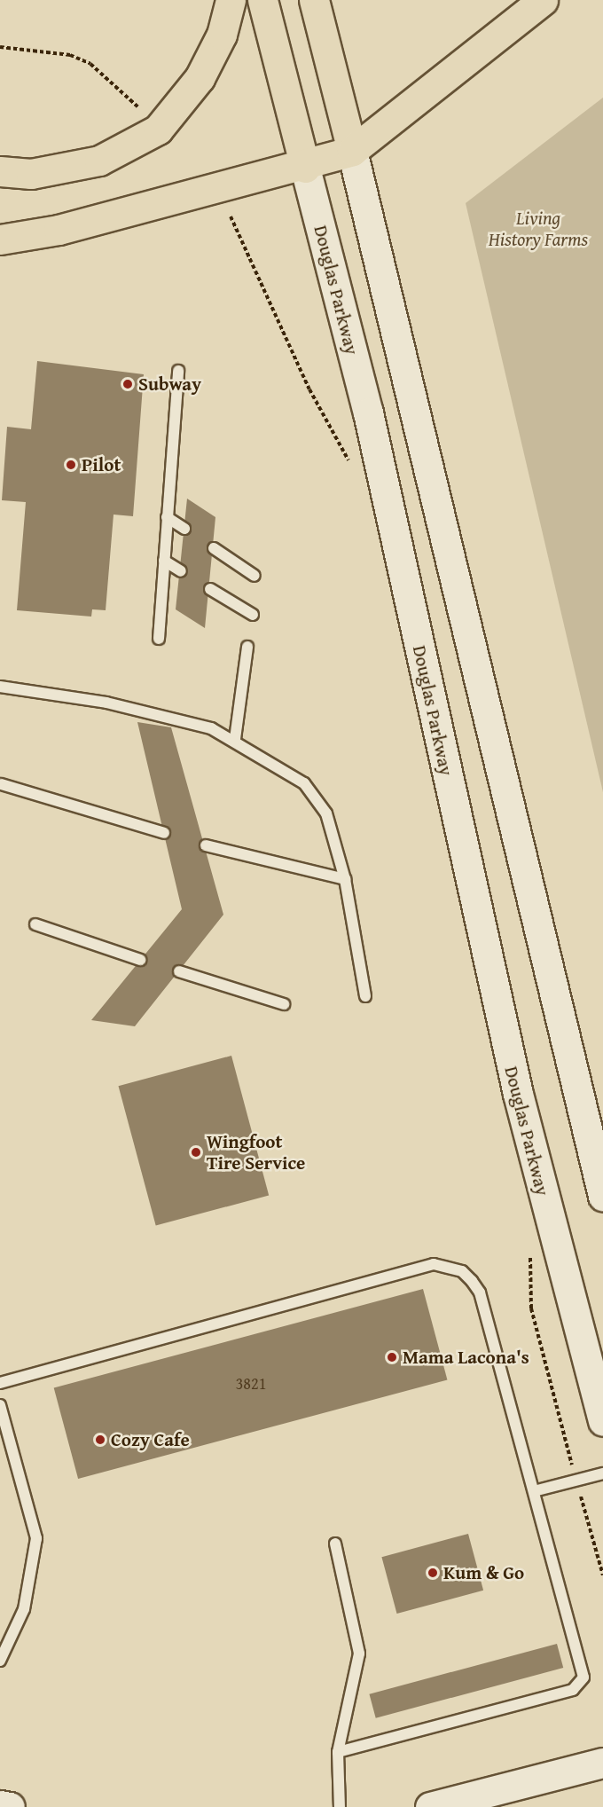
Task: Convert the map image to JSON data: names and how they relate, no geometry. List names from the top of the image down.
{
  "streets": {
    "main road": ["Douglas Parkway"]
  },
  "parks": ["Living History Farms"],
  "places": [
    "Subway",
    "Pilot",
    "Wingfoot Tire Service",
    "Mama Lacona's",
    "Cozy Cafe",
    "Kum & Go"
  ],
  "house_numbers": ["3821"]
}
